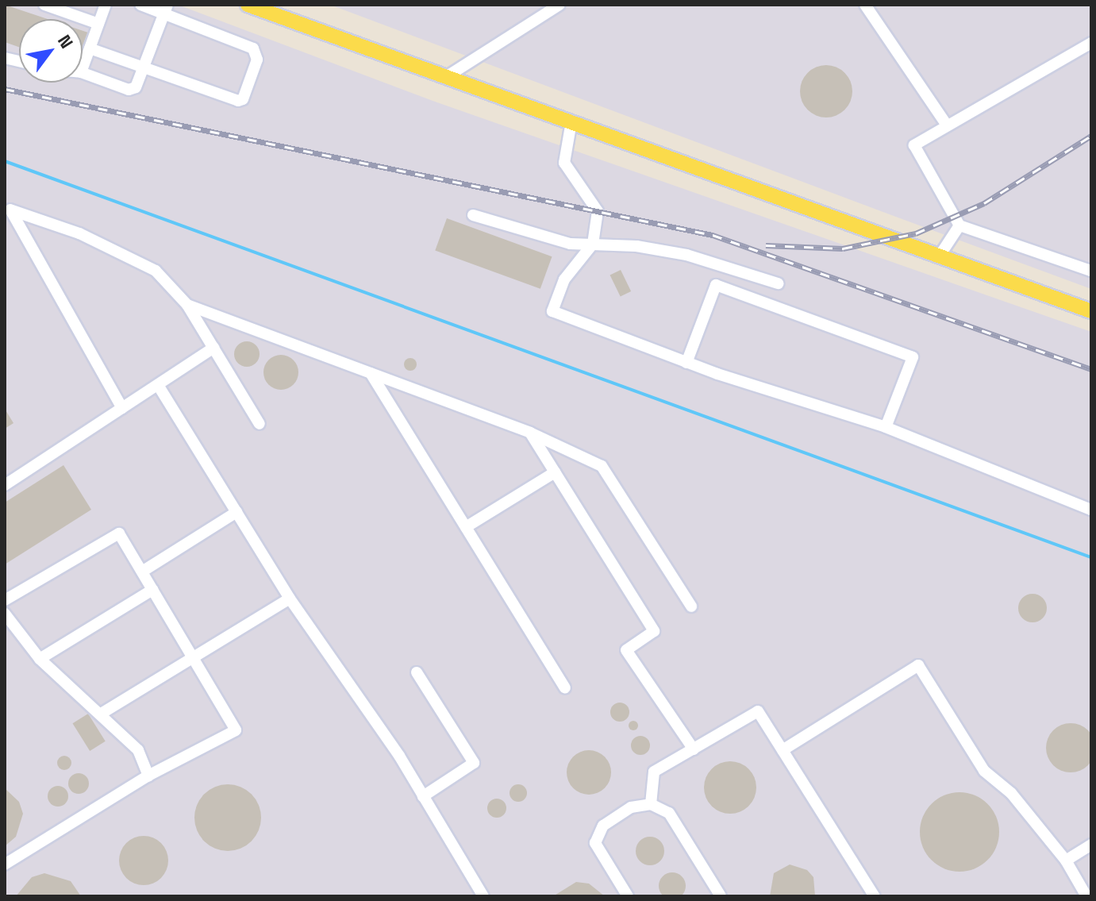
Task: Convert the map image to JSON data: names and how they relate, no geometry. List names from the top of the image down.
{
  "north": "top right"
}
